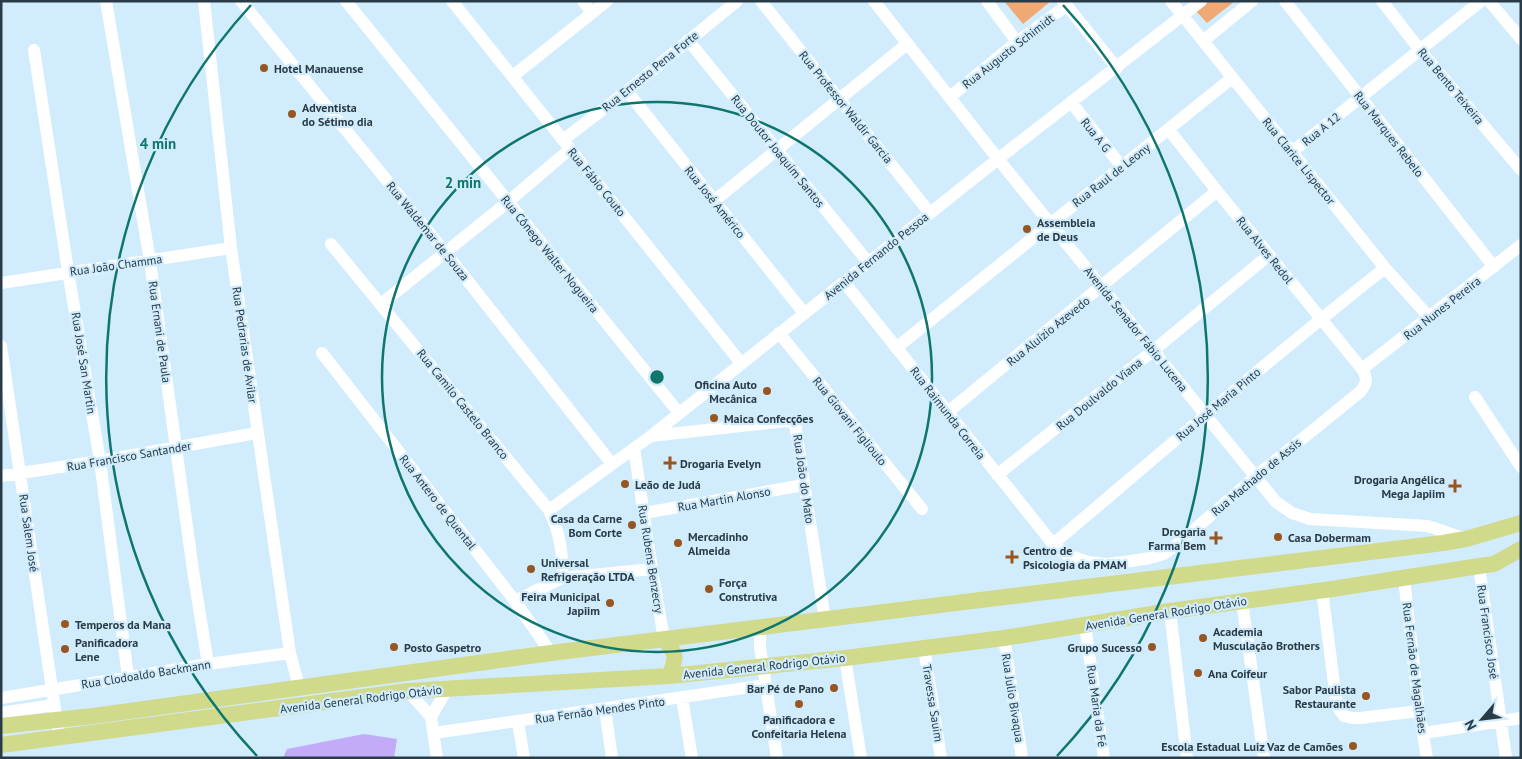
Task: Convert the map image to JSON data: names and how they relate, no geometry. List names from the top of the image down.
{
  "streets": {
    "main road": ["Avenida General Rodrigo Otávio"],
    "street": [
      "Rua Augusto Schimidt",
      "Rua Ernesto Pena Forte",
      "Rua Bento Teixeira",
      "Rua Professor Waldir Garcia",
      "Rua A 12",
      "Rua Marques Rebelo",
      "Rua A G",
      "Rua Doutor Joaquim Santos",
      "Rua Clarice Lispector",
      "Rua Raul de Leony",
      "Rua Fábio Couto",
      "Rua José Américo",
      "Rua Waldemar de Souza",
      "Rua Alves Redol",
      "Rua Cônego Walter Nogueira",
      "Avenida Fernando Pessoa",
      "Rua João Chamma",
      "Rua Nunes Pereira",
      "Avenida Senador Fábio Lucena",
      "Rua Aluízio Azevedo",
      "Rua Ernani de Paula",
      "Rua Pedrarias de Avilar",
      "Rua José San Martin",
      "Rua Doulvaldo Viana",
      "Rua Camilo Castelo Branco",
      "Rua José Maria Pinto",
      "Rua Raimunda Correia",
      "Rua Giovani Figlioulo",
      "Rua Francisco Santander",
      "Rua Machado de Assis",
      "Rua João do Mato",
      "Rua Martin Alonso",
      "Rua Antero de Quental",
      "Rua Salem José",
      "Rua Rubens Benzecry",
      "Rua Francisco José",
      "Rua Fernão de Magalhães",
      "Rua Clodoaldo Backmann",
      "Rua Julio Bivaqua",
      "Travessa Sauim",
      "Rua Maria da Fé",
      "Rua Fernão Mendes Pinto"
    ]
  },
  "crossings": [
    ["Rua Augusto Schimidt", "Avenida Senador Fábio Lucena"],
    ["Rua Ernesto Pena Forte", "Rua Doutor Joaquim Santos"],
    ["Rua Ernesto Pena Forte", "Rua Fábio Couto"],
    ["Rua Ernesto Pena Forte", "Rua José Américo"],
    ["Rua Ernesto Pena Forte", "Rua Waldemar de Souza"],
    ["Rua Ernesto Pena Forte", "Rua Cônego Walter Nogueira"],
    ["Rua Ernesto Pena Forte", "Rua Camilo Castelo Branco"],
    ["Rua Bento Teixeira", "Rua A 12"],
    ["Rua Professor Waldir Garcia", "Avenida Fernando Pessoa"],
    ["Rua A 12", "Rua Marques Rebelo"],
    ["Rua A 12", "Rua Clarice Lispector"],
    ["Rua Marques Rebelo", "Rua Nunes Pereira"],
    ["Rua A G", "Rua Raul de Leony"],
    ["Rua A G", "Avenida Fernando Pessoa"],
    ["Rua Doutor Joaquim Santos", "Avenida Fernando Pessoa"],
    ["Rua Clarice Lispector", "Rua Raul de Leony"],
    ["Rua Clarice Lispector", "Avenida Fernando Pessoa"],
    ["Rua Clarice Lispector", "Rua Nunes Pereira"],
    ["Rua Clarice Lispector", "Rua José Maria Pinto"],
    ["Rua Raul de Leony", "Rua Alves Redol"],
    ["Rua Raul de Leony", "Avenida Senador Fábio Lucena"],
    ["Rua Raul de Leony", "Rua Raimunda Correia"],
    ["Rua Fábio Couto", "Avenida Fernando Pessoa"],
    ["Rua José Américo", "Avenida Fernando Pessoa"],
    ["Rua Waldemar de Souza", "Avenida Fernando Pessoa"],
    ["Rua Alves Redol", "Rua Nunes Pereira"],
    ["Rua Alves Redol", "Rua Aluízio Azevedo"],
    ["Rua Alves Redol", "Rua Doulvaldo Viana"],
    ["Rua Alves Redol", "Rua José Maria Pinto"],
    ["Rua Alves Redol", "Rua Machado de Assis"],
    ["Rua Cônego Walter Nogueira", "Avenida Fernando Pessoa"],
    ["Avenida Fernando Pessoa", "Avenida Senador Fábio Lucena"],
    ["Avenida Fernando Pessoa", "Rua Camilo Castelo Branco"],
    ["Avenida Fernando Pessoa", "Rua Raimunda Correia"],
    ["Avenida Fernando Pessoa", "Rua Giovani Figlioulo"],
    ["Avenida Fernando Pessoa", "Rua João do Mato"],
    ["Avenida Fernando Pessoa", "Rua Rubens Benzecry"],
    ["Rua João Chamma", "Rua Ernani de Paula"],
    ["Rua João Chamma", "Rua Pedrarias de Avilar"],
    ["Rua João Chamma", "Rua José San Martin"],
    ["Rua Nunes Pereira", "Rua Machado de Assis"],
    ["Avenida Senador Fábio Lucena", "Rua Aluízio Azevedo"],
    ["Avenida Senador Fábio Lucena", "Rua Doulvaldo Viana"],
    ["Avenida Senador Fábio Lucena", "Rua José Maria Pinto"],
    ["Avenida Senador Fábio Lucena", "Rua Machado de Assis"],
    ["Avenida Senador Fábio Lucena", "Avenida General Rodrigo Otávio"],
    ["Rua Aluízio Azevedo", "Rua Raimunda Correia"],
    ["Rua Ernani de Paula", "Rua Francisco Santander"],
    ["Rua Ernani de Paula", "Rua Clodoaldo Backmann"],
    ["Rua Pedrarias de Avilar", "Rua Francisco Santander"],
    ["Rua Pedrarias de Avilar", "Avenida General Rodrigo Otávio"],
    ["Rua Pedrarias de Avilar", "Rua Clodoaldo Backmann"],
    ["Rua José San Martin", "Rua Francisco Santander"],
    ["Rua José San Martin", "Rua Clodoaldo Backmann"],
    ["Rua Doulvaldo Viana", "Rua Raimunda Correia"],
    ["Rua José Maria Pinto", "Rua Raimunda Correia"],
    ["Rua Raimunda Correia", "Rua Machado de Assis"],
    ["Rua Francisco Santander", "Rua Salem José"],
    ["Rua João do Mato", "Rua Martin Alonso"],
    ["Rua João do Mato", "Avenida General Rodrigo Otávio"],
    ["Rua Martin Alonso", "Rua Rubens Benzecry"],
    ["Rua Antero de Quental", "Avenida General Rodrigo Otávio"],
    ["Rua Salem José", "Avenida General Rodrigo Otávio"],
    ["Rua Salem José", "Rua Clodoaldo Backmann"],
    ["Rua Rubens Benzecry", "Avenida General Rodrigo Otávio"],
    ["Avenida General Rodrigo Otávio", "Rua Francisco José"],
    ["Avenida General Rodrigo Otávio", "Rua Fernão de Magalhães"],
    ["Avenida General Rodrigo Otávio", "Rua Julio Bivaqua"],
    ["Avenida General Rodrigo Otávio", "Travessa Sauim"],
    ["Avenida General Rodrigo Otávio", "Rua Maria da Fé"]
  ],
  "places": {
    "other": [
      "Hotel Manauense",
      "Adventista do Sétimo dia",
      "Assembleia de Deus",
      "Oficina Auto Mecânica",
      "Maica Confecções",
      "Leão de Judá",
      "Casa da Carne Bom Corte",
      "Casa Dobermam",
      "Mercadinho Almeida",
      "Universal Refrigeração LTDA",
      "Força Construtiva",
      "Feira Municipal Japiim",
      "Temperos da Mana",
      "Academia Musculação Brothers",
      "Posto Gaspetro",
      "Grupo Sucesso",
      "Panificadora Lene",
      "Ana Coifeur",
      "Bar Pé de Pano",
      "Sabor Paulista Restaurante",
      "Panificadora e Confeitaria Helena",
      "Escola Estadual Luiz Vaz de Camões"
    ],
    "health": [
      "Drogaria Evelyn",
      "Drogaria Angélica Mega Japiim",
      "Drogaria Farma Bem",
      "Centro de Psicologia da PMAM"
    ]
  },
  "north": "bottom left",
  "rings": ["4 min", "2 min"]
}
